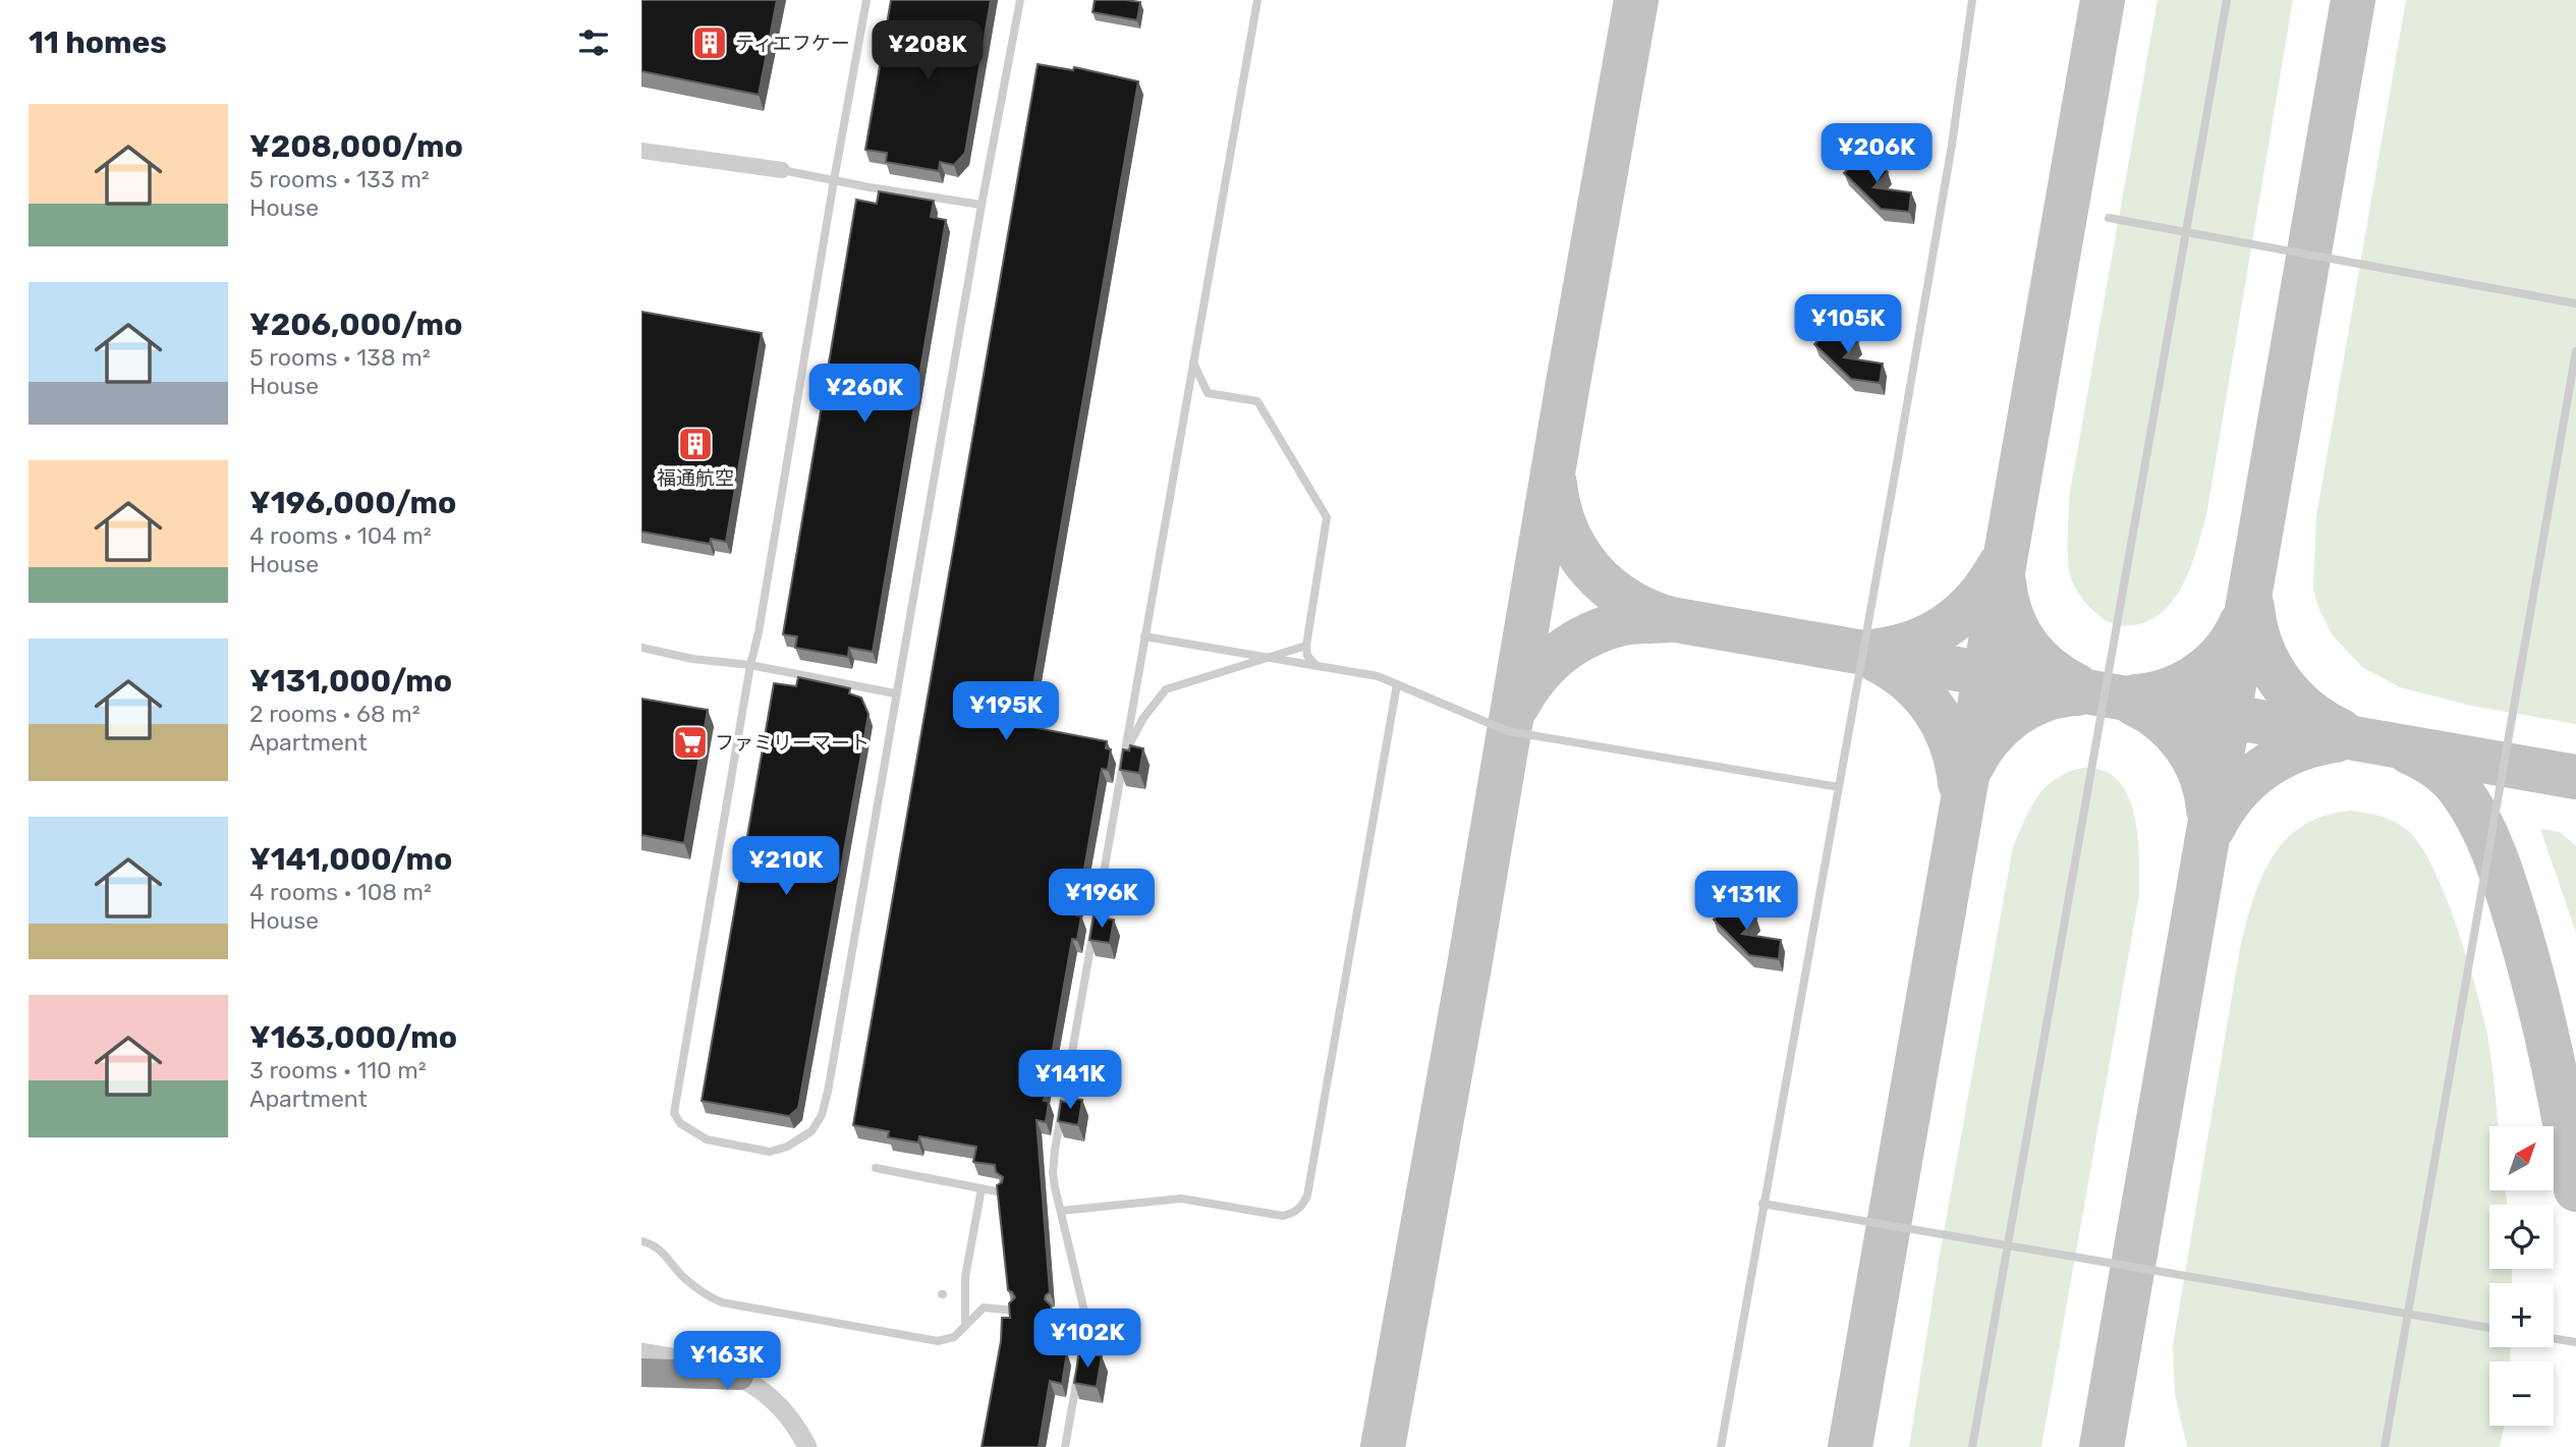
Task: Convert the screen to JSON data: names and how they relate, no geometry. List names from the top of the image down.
{
  "places": {
    "building": ["ティエフケー", "福通航空"],
    "supermarket": ["ファミリーマート"]
  },
  "north": "top right",
  "page": {
    "heading": "11 homes",
    "price": [
      "¥208K",
      "¥206K",
      "¥105K",
      "¥260K",
      "¥195K",
      "¥210K",
      "¥196K",
      "¥131K",
      "¥141K",
      "¥102K",
      "¥163K"
    ],
    "list": [
      {
        "name": "¥208,000/mo",
        "note": "5 rooms · 133 m² · House"
      },
      {
        "name": "¥206,000/mo",
        "note": "5 rooms · 138 m² · House"
      },
      {
        "name": "¥196,000/mo",
        "note": "4 rooms · 104 m² · House"
      },
      {
        "name": "¥131,000/mo",
        "note": "2 rooms · 68 m² · Apartment"
      },
      {
        "name": "¥141,000/mo",
        "note": "4 rooms · 108 m² · House"
      },
      {
        "name": "¥163,000/mo",
        "note": "3 rooms · 110 m² · Apartment"
      }
    ],
    "map_buttons": ["+", "−"]
  }
}
